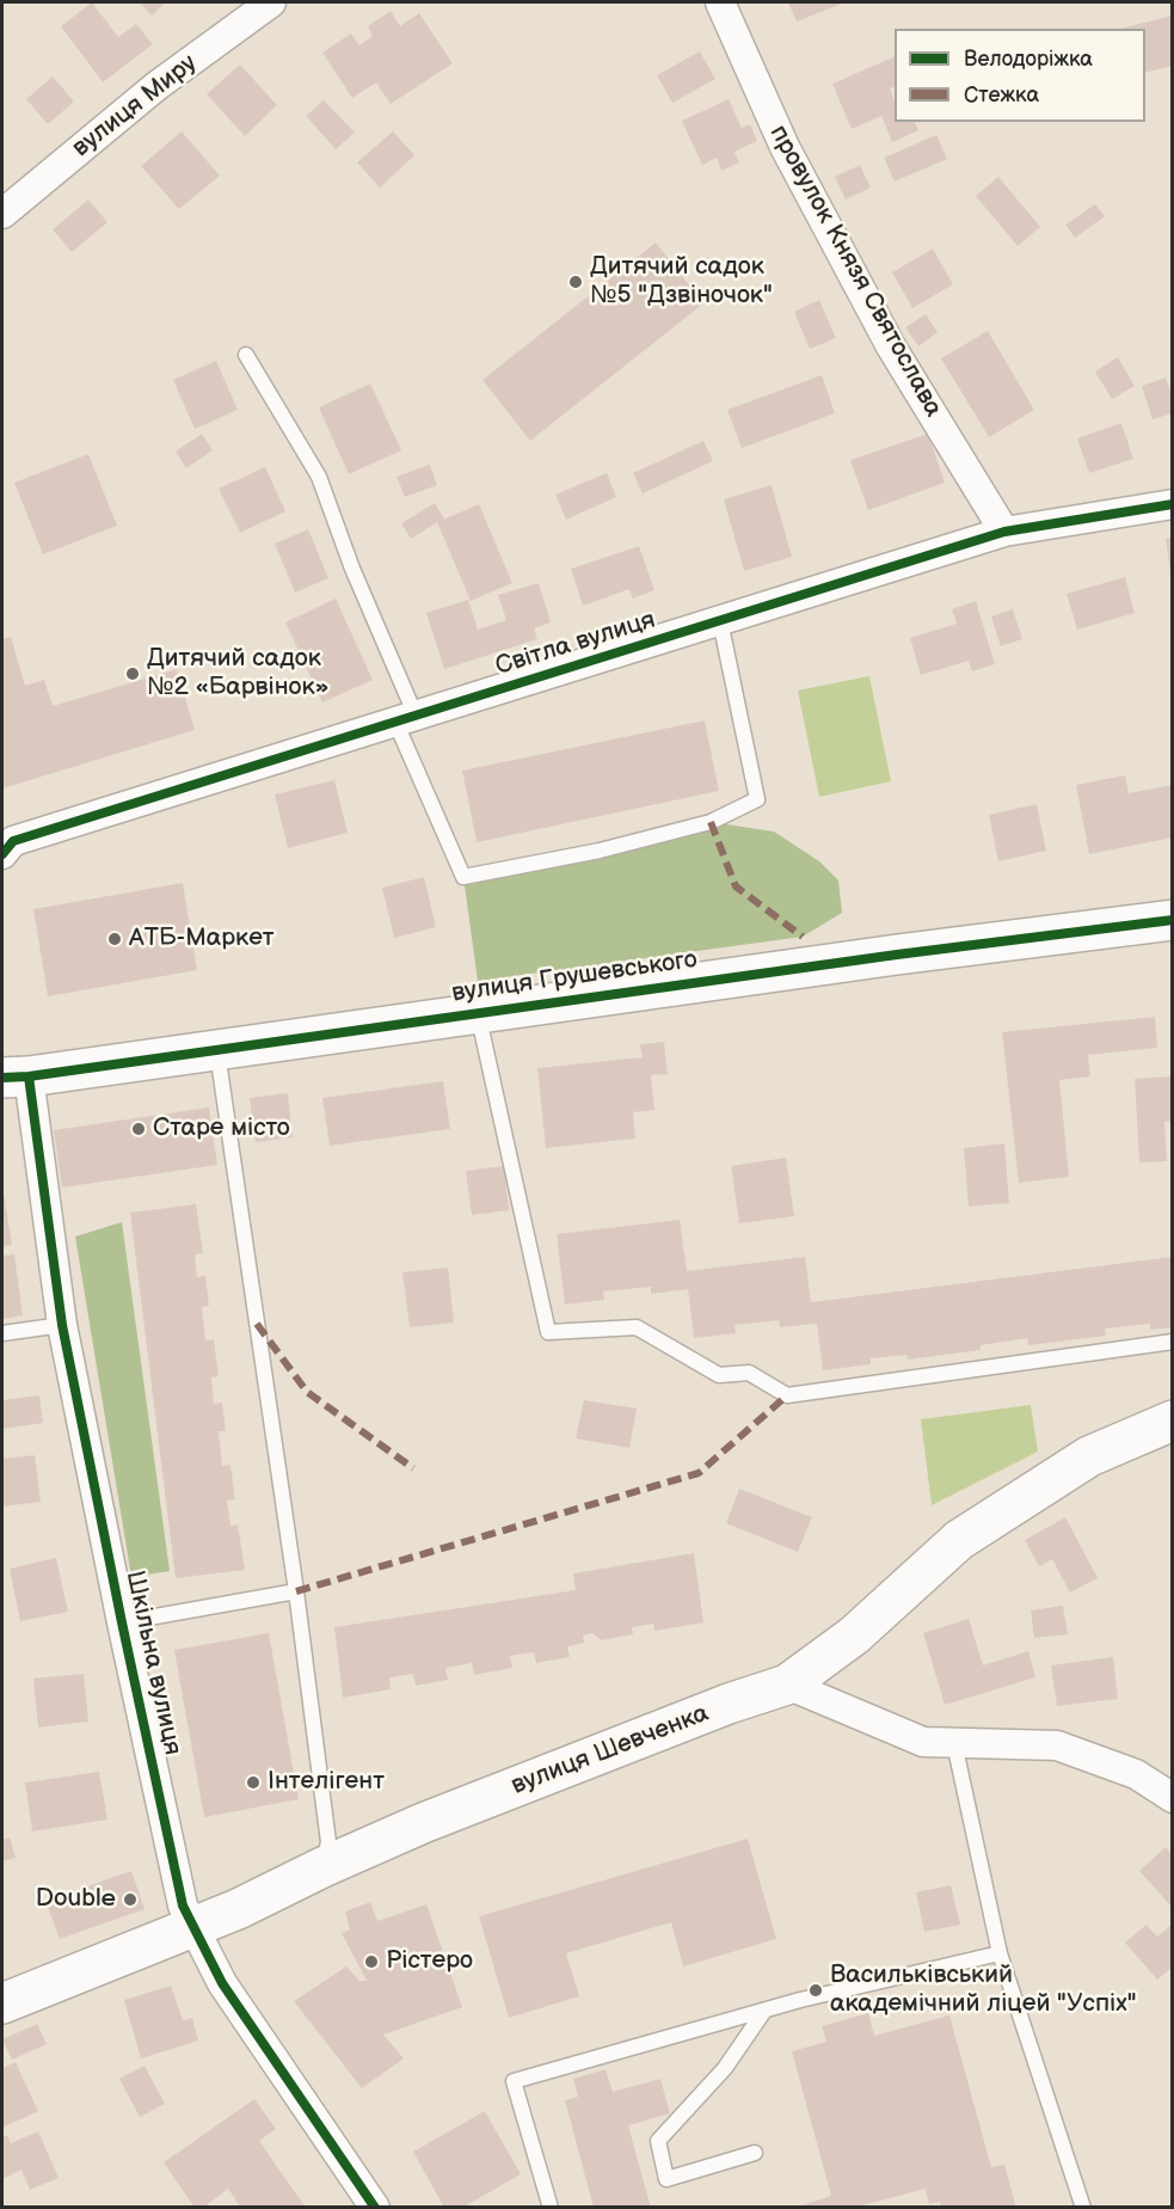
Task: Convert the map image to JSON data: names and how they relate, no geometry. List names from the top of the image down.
{
  "streets": {
    "main road": ["вулиця Грушевського", "вулиця Шевченка"],
    "street": [
      "вулиця Миру",
      "провулок Князя Святослава",
      "Світла вулиця",
      "Шкільна вулиця"
    ]
  },
  "crossings": [
    ["провулок Князя Святослава", "Світла вулиця"],
    ["вулиця Грушевського", "Шкільна вулиця"],
    ["Шкільна вулиця", "вулиця Шевченка"]
  ],
  "places": [
    "Дитячий садок №5 \"Дзвіночок\"",
    "Дитячий садок №2 «Барвінок»",
    "АТБ-Маркет",
    "Старе місто",
    "Інтелігент",
    "Double",
    "Рістеро",
    "Васильківський академічний ліцей \"Успіх\""
  ],
  "legend": ["Велодоріжка", "Стежка"]
}
